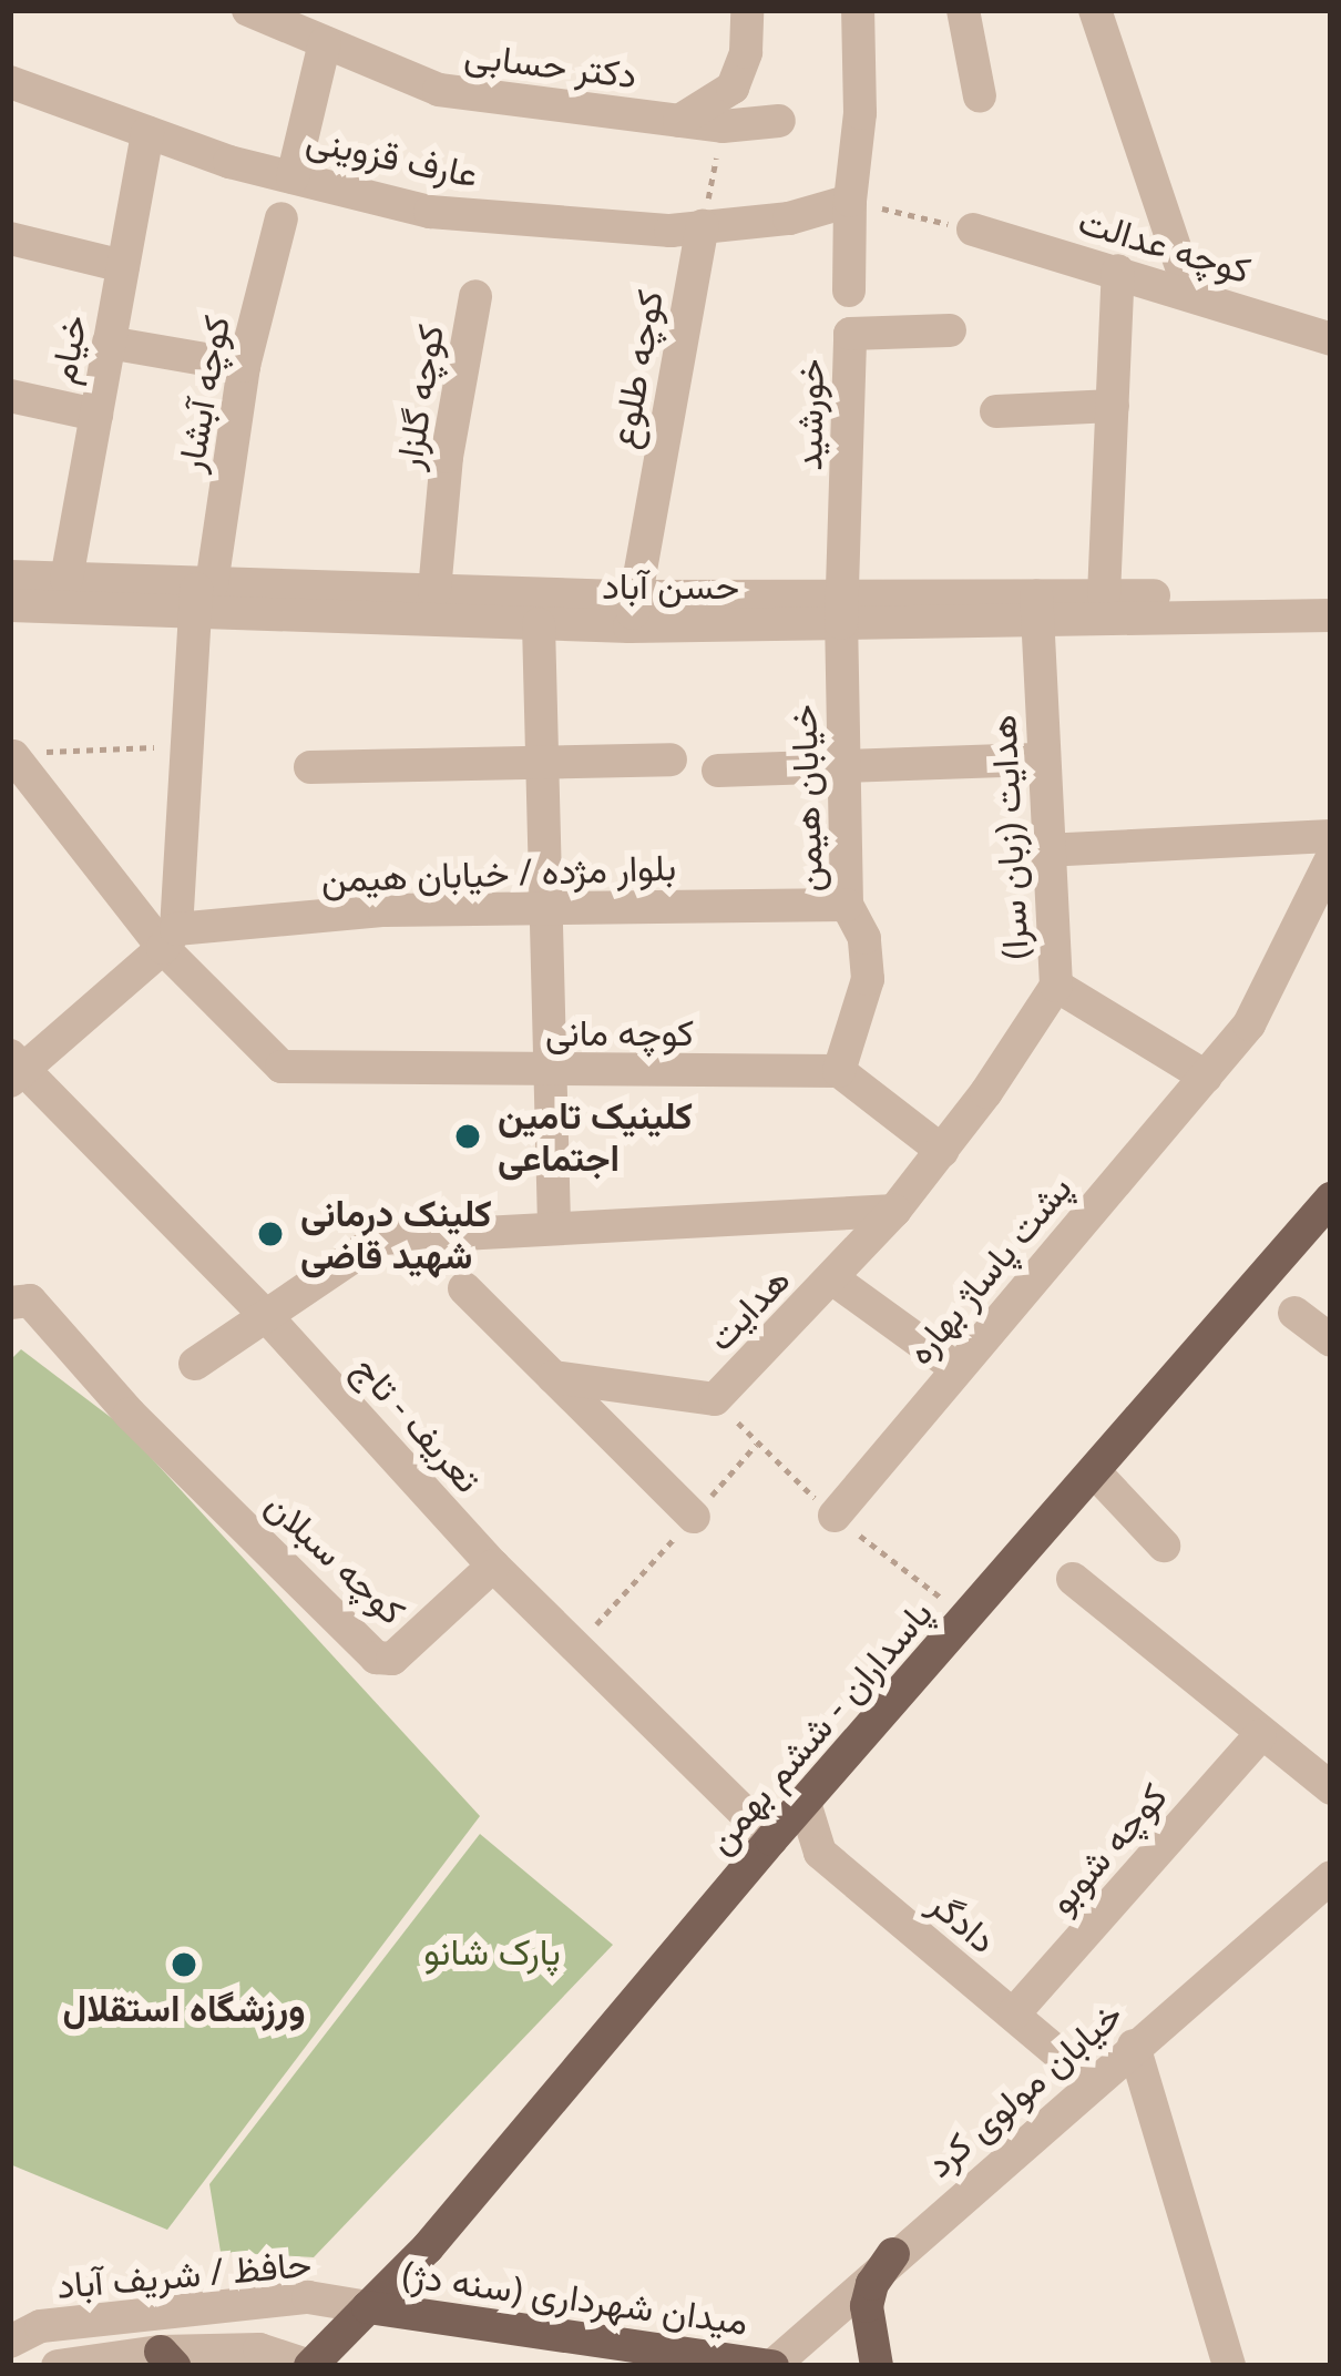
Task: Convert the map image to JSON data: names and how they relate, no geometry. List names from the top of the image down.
{
  "streets": {
    "main road": ["پاسداران - ششم بهمن", "میدان شهرداری (سنه دژ)"],
    "street": [
      "دکتر حسابی",
      "عارف قزوینی",
      "کوچه عدالت",
      "خیام",
      "کوچه طلوع",
      "کوچه آبشار",
      "کوچه گلزار",
      "خورشید",
      "حسن آباد",
      "خیابان هیمن",
      "هدایت (زبان سرا)",
      "بلوار مژده / خیابان هیمن",
      "کوچه مانی",
      "پشت پاساژ بهاره",
      "هدایت",
      "تعریف - تاج",
      "کوچه سبلان",
      "کوچه شوبو",
      "دادگر",
      "خیابان مولوی کرد",
      "حافظ / شریف آباد"
    ]
  },
  "crossings": [
    ["عارف قزوینی", "خیام"],
    ["عارف قزوینی", "کوچه طلوع"],
    ["خیام", "حسن آباد"],
    ["کوچه طلوع", "حسن آباد"],
    ["کوچه آبشار", "حسن آباد"],
    ["کوچه آبشار", "بلوار مژده / خیابان هیمن"],
    ["کوچه آبشار", "کوچه مانی"],
    ["کوچه گلزار", "حسن آباد"],
    ["خورشید", "حسن آباد"],
    ["خورشید", "خیابان هیمن"],
    ["حسن آباد", "خیابان هیمن"],
    ["حسن آباد", "هدایت (زبان سرا)"],
    ["خیابان هیمن", "بلوار مژده / خیابان هیمن"],
    ["خیابان هیمن", "کوچه مانی"],
    ["هدایت (زبان سرا)", "هدایت"],
    ["بلوار مژده / خیابان هیمن", "کوچه مانی"],
    ["تعریف - تاج", "کوچه سبلان"],
    ["تعریف - تاج", "پاسداران - ششم بهمن"],
    ["پاسداران - ششم بهمن", "دادگر"],
    ["پاسداران - ششم بهمن", "حافظ / شریف آباد"],
    ["پاسداران - ششم بهمن", "میدان شهرداری (سنه دژ)"],
    ["کوچه شوبو", "دادگر"],
    ["دادگر", "خیابان مولوی کرد"],
    ["خیابان مولوی کرد", "میدان شهرداری (سنه دژ)"],
    ["حافظ / شریف آباد", "میدان شهرداری (سنه دژ)"]
  ],
  "parks": ["پارک شانو"],
  "places": ["کلینیک تامین اجتماعی", "کلینک درمانی شهید قاضی", "ورزشگاه استقلال"]
}
